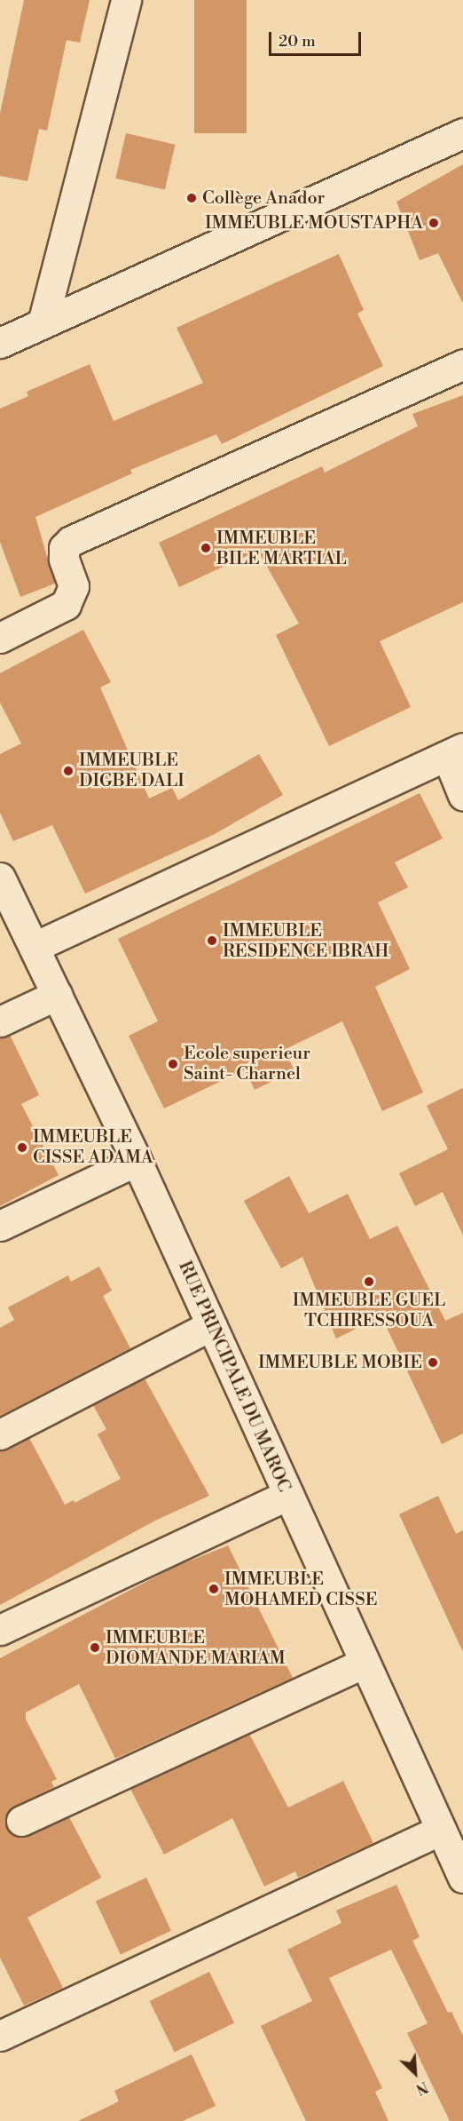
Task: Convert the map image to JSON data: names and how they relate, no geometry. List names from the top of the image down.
{
  "streets": {
    "street": ["RUE PRINCIPALE DU MAROC"]
  },
  "places": [
    "Collège Anador",
    "IMMEUBLE MOUSTAPHA",
    "IMMEUBLE BILE MARTIAL",
    "IMMEUBLE DIGBE DALI",
    "IMMEUBLE RESIDENCE IBRAH",
    "Ecole superieur Saint- Charnel",
    "IMMEUBLE CISSE ADAMA",
    "IMMEUBLE GUEL TCHIRESSOUA",
    "IMMEUBLE MOBIE",
    "IMMEUBLE MOHAMED CISSE",
    "IMMEUBLE DIOMANDE MARIAM"
  ],
  "scale_bar": "20 m",
  "north": "bottom right"
}
